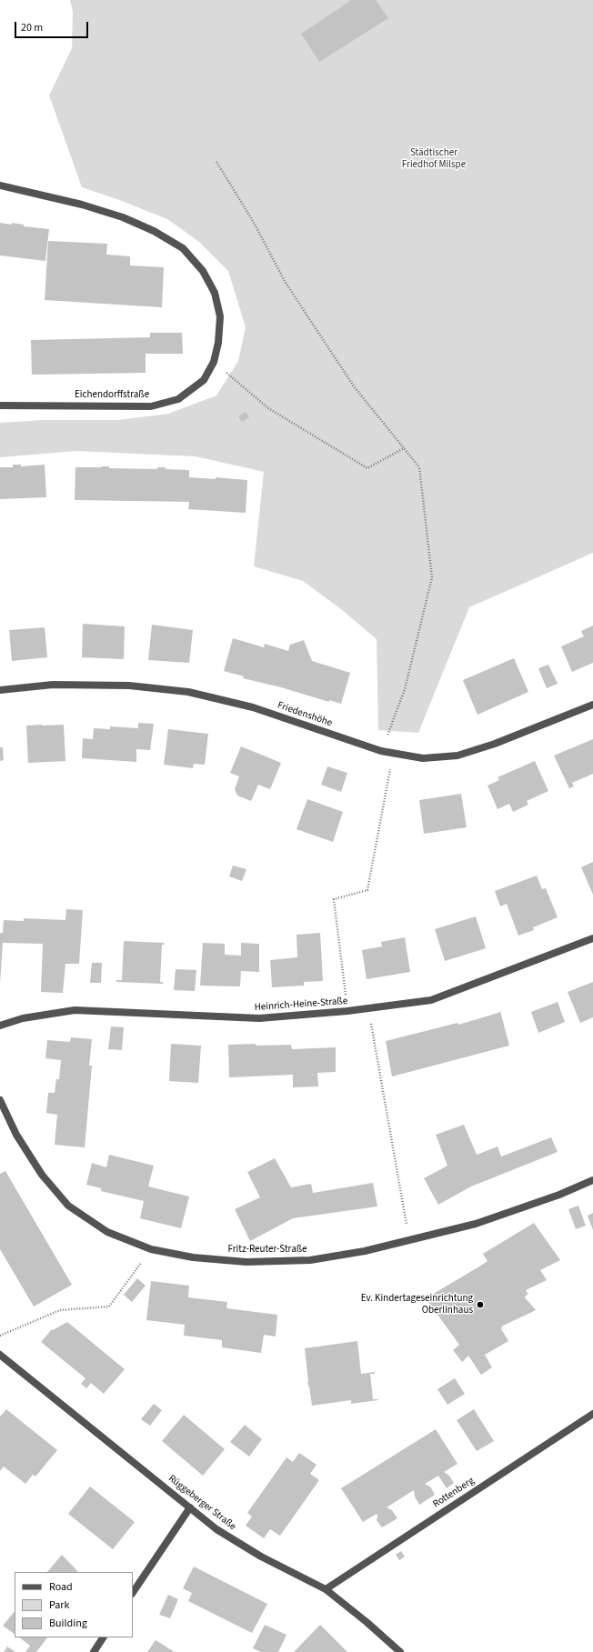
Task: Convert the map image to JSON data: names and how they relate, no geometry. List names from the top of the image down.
{
  "streets": {
    "street": [
      "Eichendorffstraße",
      "Friedenshöhe",
      "Heinrich-Heine-Straße",
      "Fritz-Reuter-Straße",
      "Rottenberg",
      "Rüggeberger Straße"
    ]
  },
  "crossings": [
    ["Rottenberg", "Rüggeberger Straße"]
  ],
  "parks": ["Städtischer Friedhof Milspe"],
  "places": ["Ev. Kindertageseinrichtung Oberlinhaus"],
  "legend": ["Road", "Park", "Building"],
  "scale_bar": "20 m"
}
